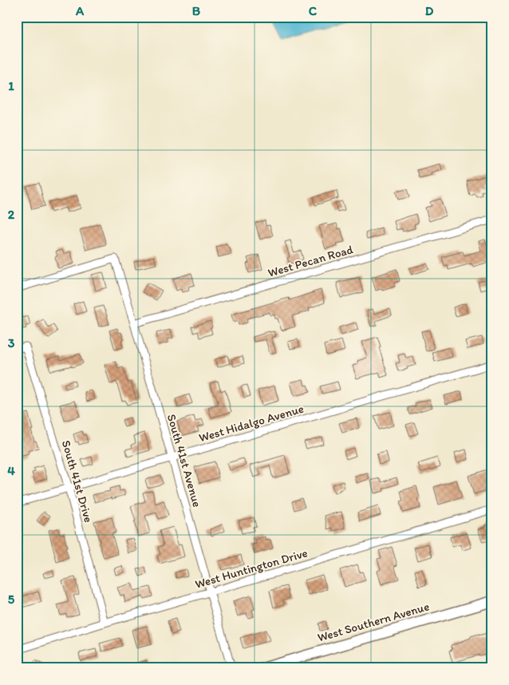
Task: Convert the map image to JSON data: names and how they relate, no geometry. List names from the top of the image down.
{
  "streets": {
    "main road": ["West Southern Avenue"],
    "street": [
      "West Pecan Road",
      "West Hidalgo Avenue",
      "South 41st Avenue",
      "South 41st Drive",
      "West Huntington Drive"
    ]
  },
  "crossings": [
    ["West Pecan Road", "South 41st Avenue"],
    ["West Hidalgo Avenue", "South 41st Avenue"],
    ["West Hidalgo Avenue", "South 41st Drive"],
    ["South 41st Avenue", "West Huntington Drive"],
    ["South 41st Drive", "West Huntington Drive"]
  ],
  "grid": {
    "columns": [
      "A",
      "B",
      "C",
      "D"
    ],
    "rows": [
      "1",
      "2",
      "3",
      "4",
      "5"
    ]
  }
}
